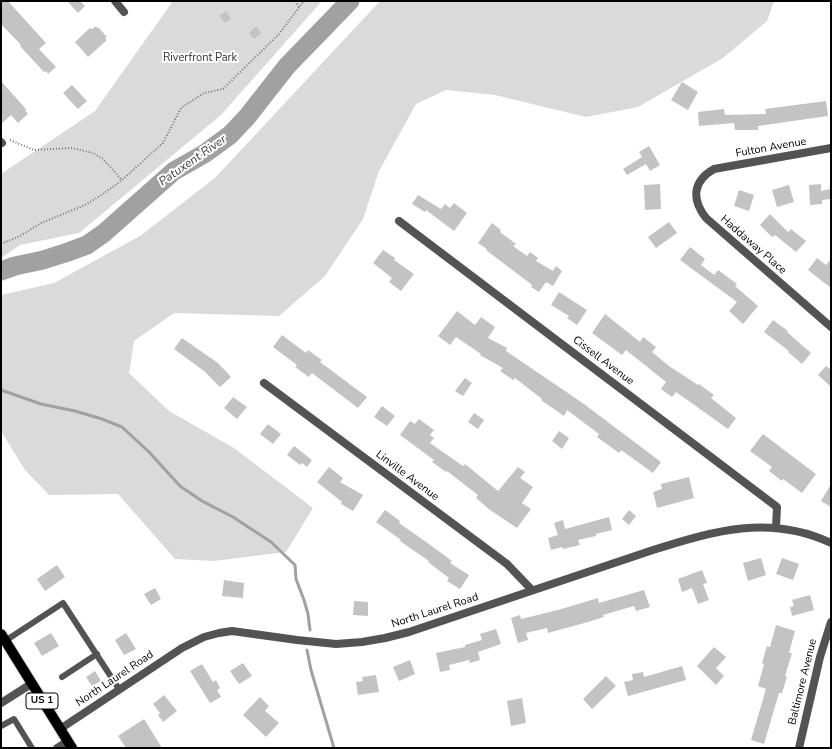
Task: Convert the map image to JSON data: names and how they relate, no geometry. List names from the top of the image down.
{
  "streets": {
    "main road": ["US 1"],
    "street": [
      "Fulton Avenue",
      "Haddaway Place",
      "Cissell Avenue",
      "Linville Avenue",
      "North Laurel Road",
      "Baltimore Avenue"
    ]
  },
  "crossings": [
    ["Fulton Avenue", "Haddaway Place"],
    ["Cissell Avenue", "North Laurel Road"],
    ["Linville Avenue", "North Laurel Road"],
    ["North Laurel Road", "US 1"]
  ],
  "water": ["Patuxent River"],
  "parks": ["Riverfront Park"]
}
